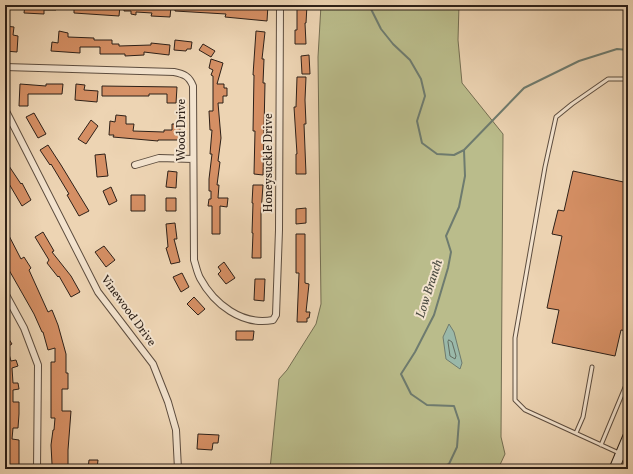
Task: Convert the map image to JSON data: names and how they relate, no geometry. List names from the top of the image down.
{
  "streets": {
    "street": ["Wood Drive", "Honeysuckle Drive", "Vinewood Drive"]
  },
  "crossings": [
    ["Wood Drive", "Honeysuckle Drive"]
  ],
  "water": ["Low Branch"]
}
